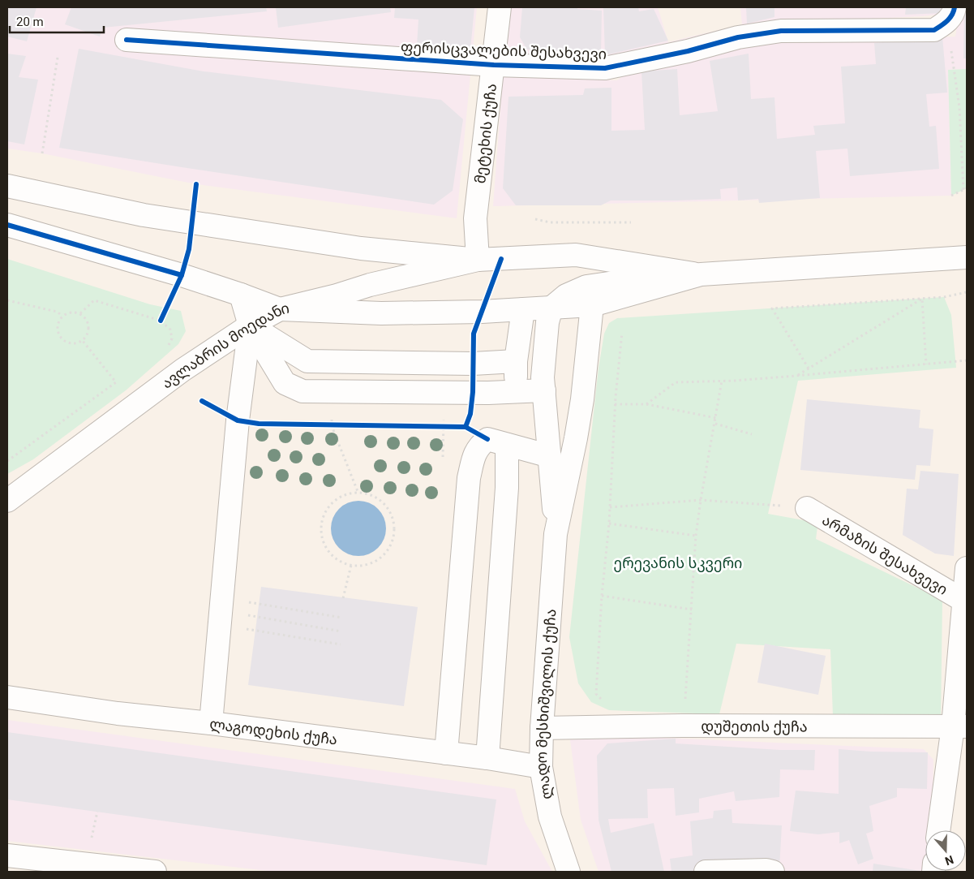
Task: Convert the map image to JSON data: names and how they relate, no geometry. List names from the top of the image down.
{
  "streets": {
    "street": [
      "ფერისცვალების შესახვევი",
      "მეტეხის ქუჩა",
      "ავლაბრის მოედანი",
      "არმაზის შესახვევი",
      "ლადო მესხიშვილის ქუჩა",
      "დუშეთის ქუჩა",
      "ლაგოდეხის ქუჩა"
    ]
  },
  "crossings": [
    ["ფერისცვალების შესახვევი", "მეტეხის ქუჩა"],
    ["მეტეხის ქუჩა", "ავლაბრის მოედანი"],
    ["ლადო მესხიშვილის ქუჩა", "დუშეთის ქუჩა"],
    ["ლადო მესხიშვილის ქუჩა", "ლაგოდეხის ქუჩა"]
  ],
  "parks": ["ერევანის სკვერი"],
  "scale_bar": "20 m",
  "north": "bottom"
}
